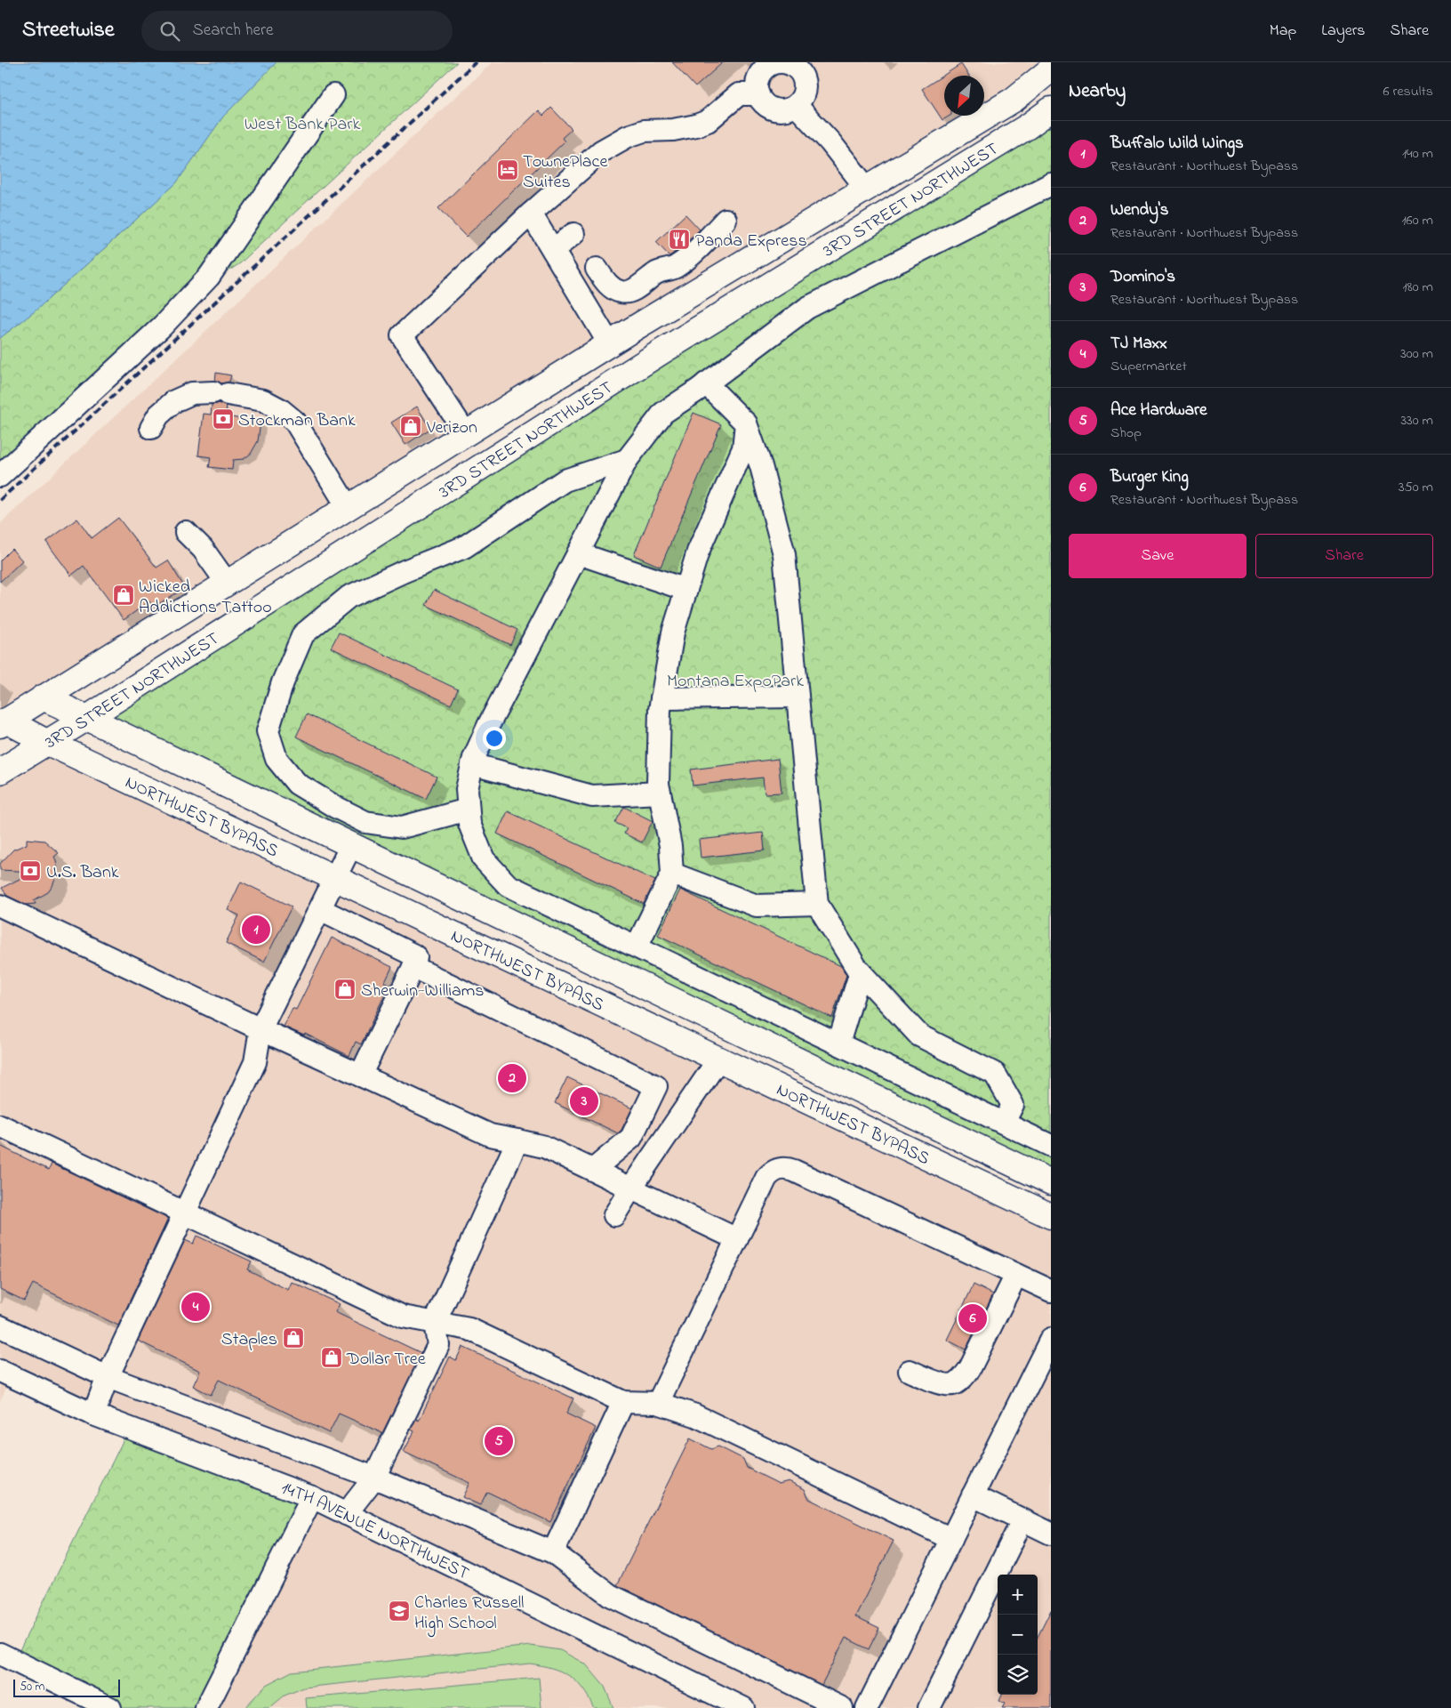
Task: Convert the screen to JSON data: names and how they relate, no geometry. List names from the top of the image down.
{
  "streets": {
    "main road": ["3RD STREET NORTHWEST", "NORTHWEST BYPASS"],
    "street": ["14TH AVENUE NORTHWEST"]
  },
  "crossings": [
    ["3RD STREET NORTHWEST", "NORTHWEST BYPASS"]
  ],
  "parks": ["West Bank Park", "Montana ExpoPark"],
  "places": {
    "hotel": ["TownePlace Suites"],
    "restaurant": ["Panda Express"],
    "bank": ["Stockman Bank", "U.S. Bank"],
    "shop": [
      "Verizon",
      "Wicked Addictions Tattoo",
      "Sherwin-Williams",
      "Staples",
      "Dollar Tree"
    ],
    "school or university": ["Charles Russell High School"]
  },
  "scale_bar": "50 m",
  "north": "bottom left",
  "page": {
    "header": "Streetwise",
    "search": "Search here",
    "nav": ["Map", "Layers", "Share"],
    "heading": ["Nearby", "6 results"],
    "list": [
      {
        "mark": "1",
        "name": "Buffalo Wild Wings",
        "note": "Restaurant · Northwest Bypass",
        "value": "140 m"
      },
      {
        "mark": "2",
        "name": "Wendy's",
        "note": "Restaurant · Northwest Bypass",
        "value": "160 m"
      },
      {
        "mark": "3",
        "name": "Domino's",
        "note": "Restaurant · Northwest Bypass",
        "value": "180 m"
      },
      {
        "mark": "4",
        "name": "TJ Maxx",
        "note": "Supermarket",
        "value": "300 m"
      },
      {
        "mark": "5",
        "name": "Ace Hardware",
        "note": "Shop",
        "value": "330 m"
      },
      {
        "mark": "6",
        "name": "Burger King",
        "note": "Restaurant · Northwest Bypass",
        "value": "350 m"
      }
    ],
    "buttons": ["Save", "Share"],
    "pins": [
      "1",
      "2",
      "3",
      "4",
      "6",
      "5"
    ],
    "map_buttons": ["+", "−"],
    "scale": "50 m"
  }
}
